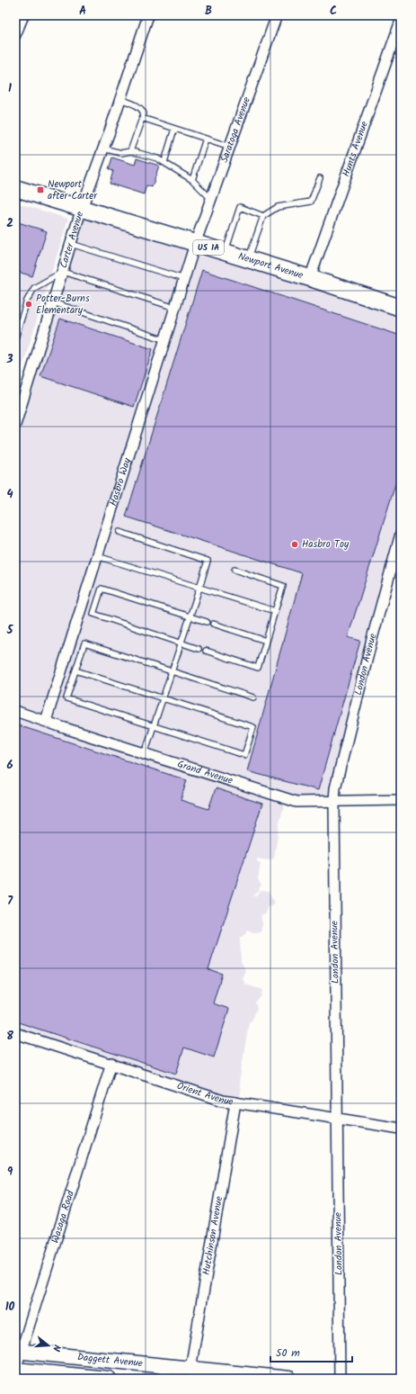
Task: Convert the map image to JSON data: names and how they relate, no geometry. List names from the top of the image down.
{
  "streets": {
    "main road": ["US 1A", "Newport Avenue"],
    "street": [
      "Saratoga Avenue",
      "Hunts Avenue",
      "Carter Avenue",
      "Hasbro Way",
      "London Avenue",
      "Grand Avenue",
      "Orient Avenue",
      "Wasaga Road",
      "Hutchinson Avenue",
      "Daggett Avenue"
    ]
  },
  "crossings": [
    ["Saratoga Avenue", "Newport Avenue"],
    ["Saratoga Avenue", "Hasbro Way"],
    ["Hunts Avenue", "Newport Avenue"],
    ["Carter Avenue", "Newport Avenue"],
    ["Newport Avenue", "Hasbro Way"],
    ["Hasbro Way", "Grand Avenue"],
    ["London Avenue", "Grand Avenue"],
    ["London Avenue", "Orient Avenue"],
    ["Orient Avenue", "Wasaga Road"],
    ["Orient Avenue", "Hutchinson Avenue"],
    ["Wasaga Road", "Daggett Avenue"],
    ["Hutchinson Avenue", "Daggett Avenue"]
  ],
  "places": {
    "transit": ["Newport after Carter"],
    "other": ["Potter-Burns Elementary", "Hasbro Toy"]
  },
  "scale_bar": "50 m",
  "north": "right",
  "grid": {
    "columns": ["A", "B", "C"],
    "rows": [
      "1",
      "2",
      "3",
      "4",
      "5",
      "6",
      "7",
      "8",
      "9",
      "10"
    ]
  }
}
